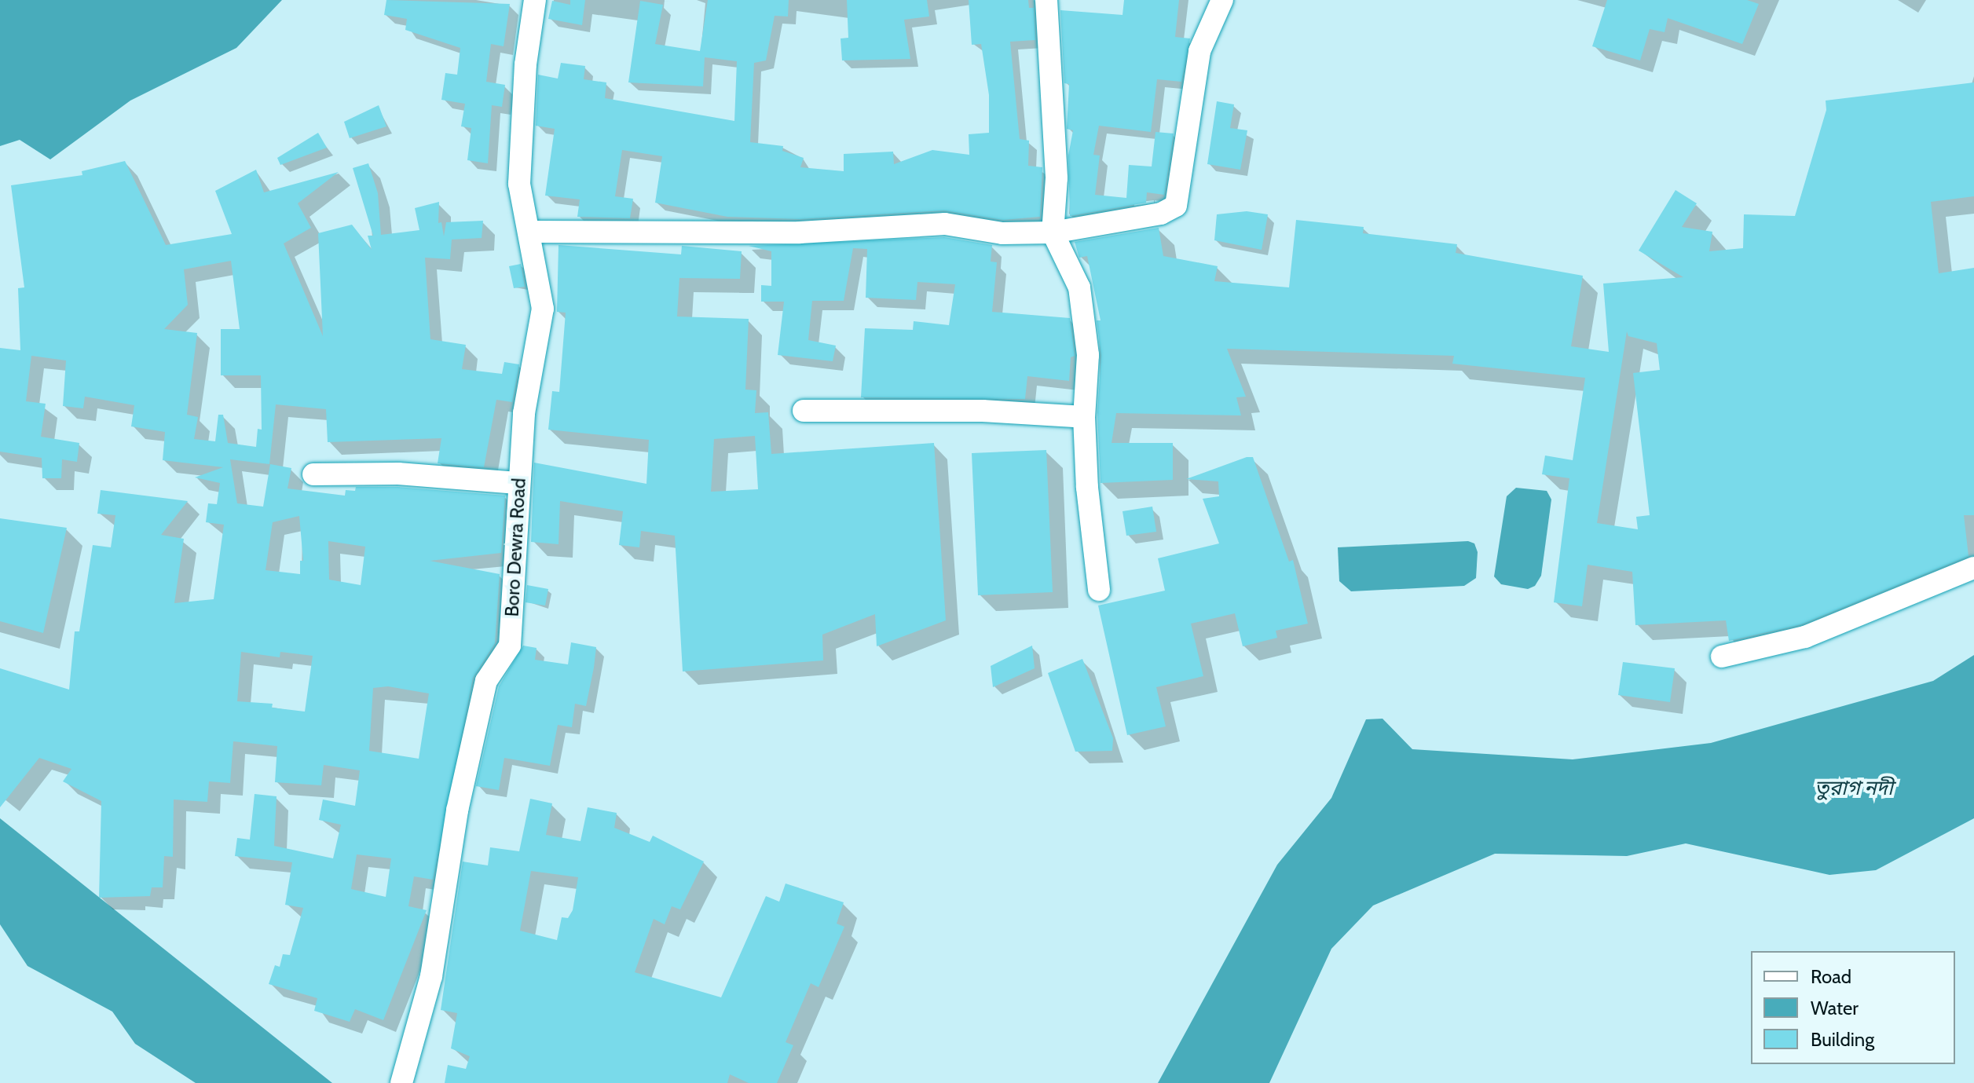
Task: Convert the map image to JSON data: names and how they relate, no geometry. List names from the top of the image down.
{
  "streets": {
    "street": ["Boro Dewra Road"]
  },
  "water": ["তুরাগ নদী"],
  "legend": ["Road", "Water", "Building"]
}
